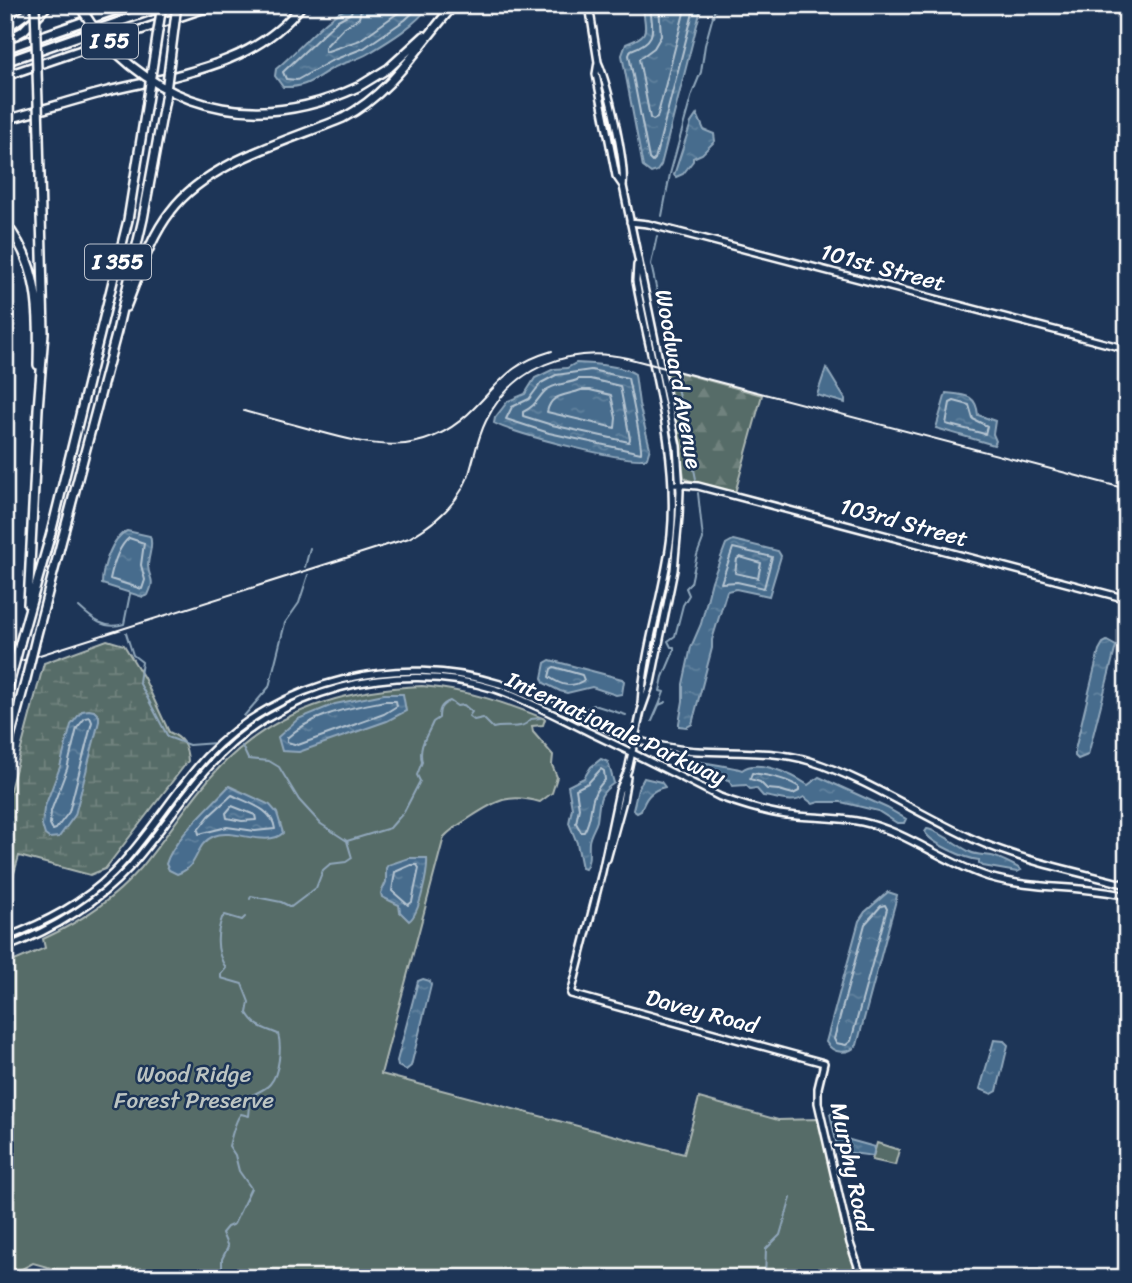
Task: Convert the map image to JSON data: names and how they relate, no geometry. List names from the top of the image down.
{
  "streets": {
    "highway": ["I 55", "I 355"],
    "street": [
      "101st Street",
      "Woodward Avenue",
      "103rd Street",
      "Internationale Parkway",
      "Davey Road",
      "Murphy Road"
    ]
  },
  "crossings": [
    ["I 55", "I 355"],
    ["101st Street", "Woodward Avenue"],
    ["Woodward Avenue", "103rd Street"],
    ["Woodward Avenue", "Internationale Parkway"],
    ["Woodward Avenue", "Davey Road"],
    ["Davey Road", "Murphy Road"]
  ],
  "parks": ["Wood Ridge Forest Preserve"]
}
